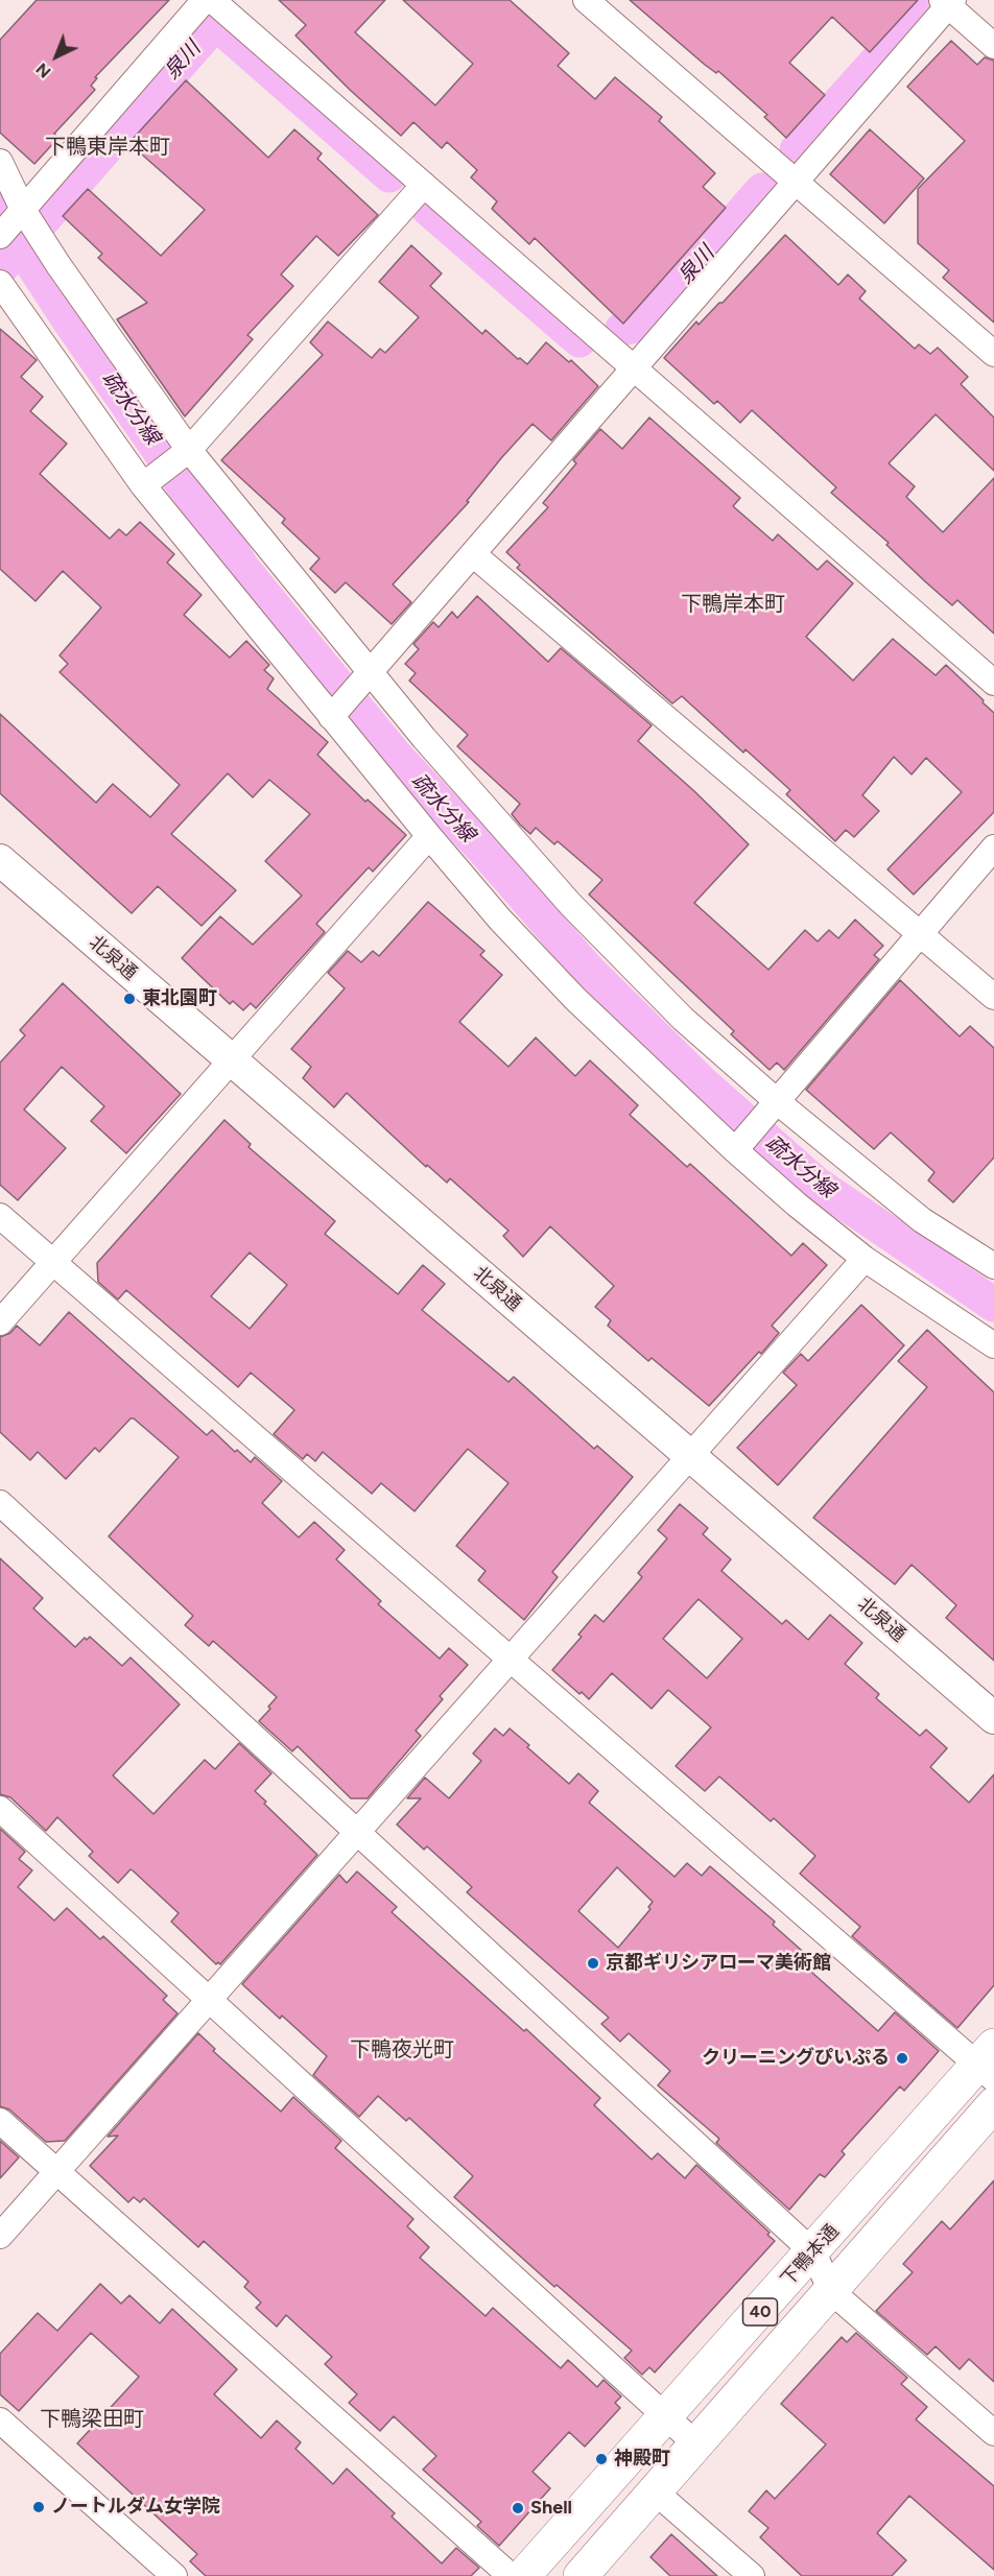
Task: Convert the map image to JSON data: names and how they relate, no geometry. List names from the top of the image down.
{
  "streets": {
    "main road": ["下鴨本通", "40"],
    "street": ["北泉通"]
  },
  "districts": [
    "下鴨東岸本町",
    "下鴨岸本町",
    "下鴨夜光町",
    "下鴨梁田町"
  ],
  "water": ["泉川", "疏水分線"],
  "places": [
    "東北園町",
    "京都ギリシアローマ美術館",
    "クリーニングぴいぷる",
    "神殿町",
    "ノートルダム女学院",
    "Shell"
  ],
  "north": "bottom left"
}
